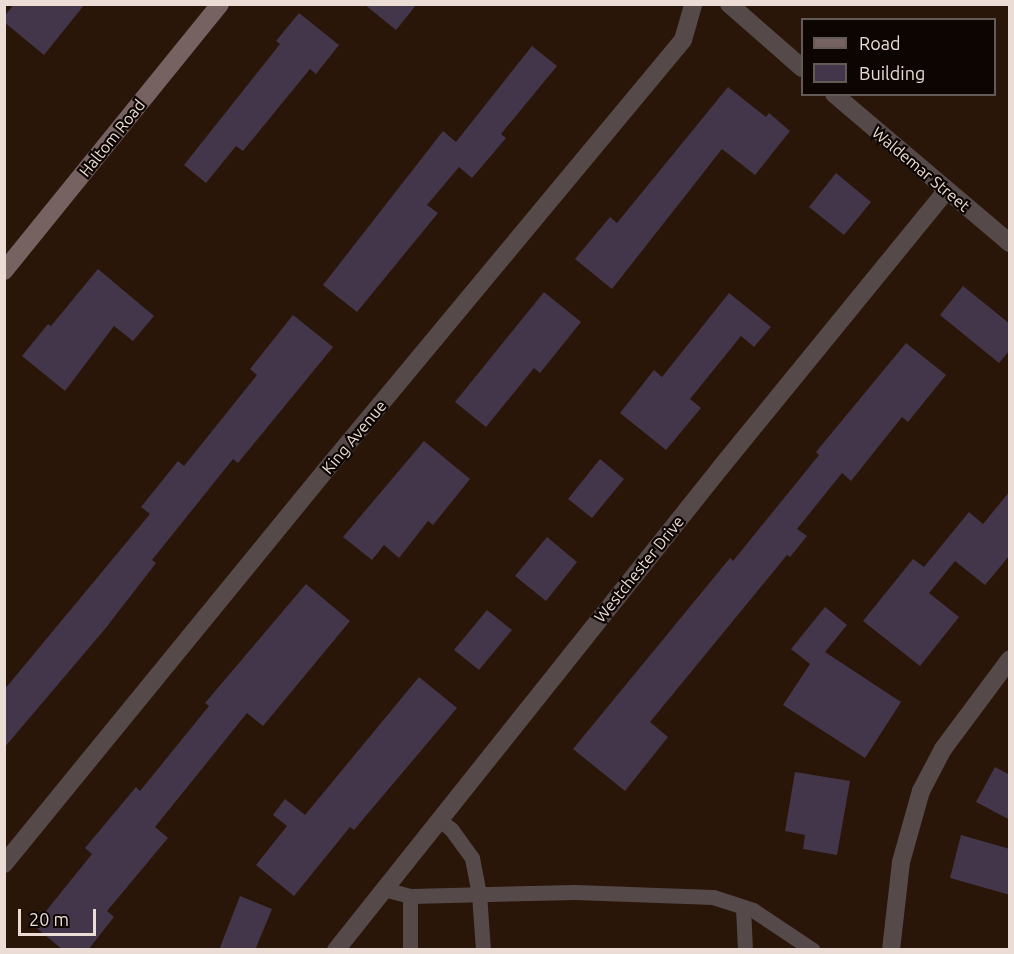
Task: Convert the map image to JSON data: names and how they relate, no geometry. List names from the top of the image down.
{
  "streets": {
    "main road": ["Haltom Road"],
    "street": ["Waldemar Street", "King Avenue", "Westchester Drive"]
  },
  "crossings": [
    ["Waldemar Street", "Westchester Drive"]
  ],
  "legend": ["Road", "Building"],
  "scale_bar": "20 m"
}
